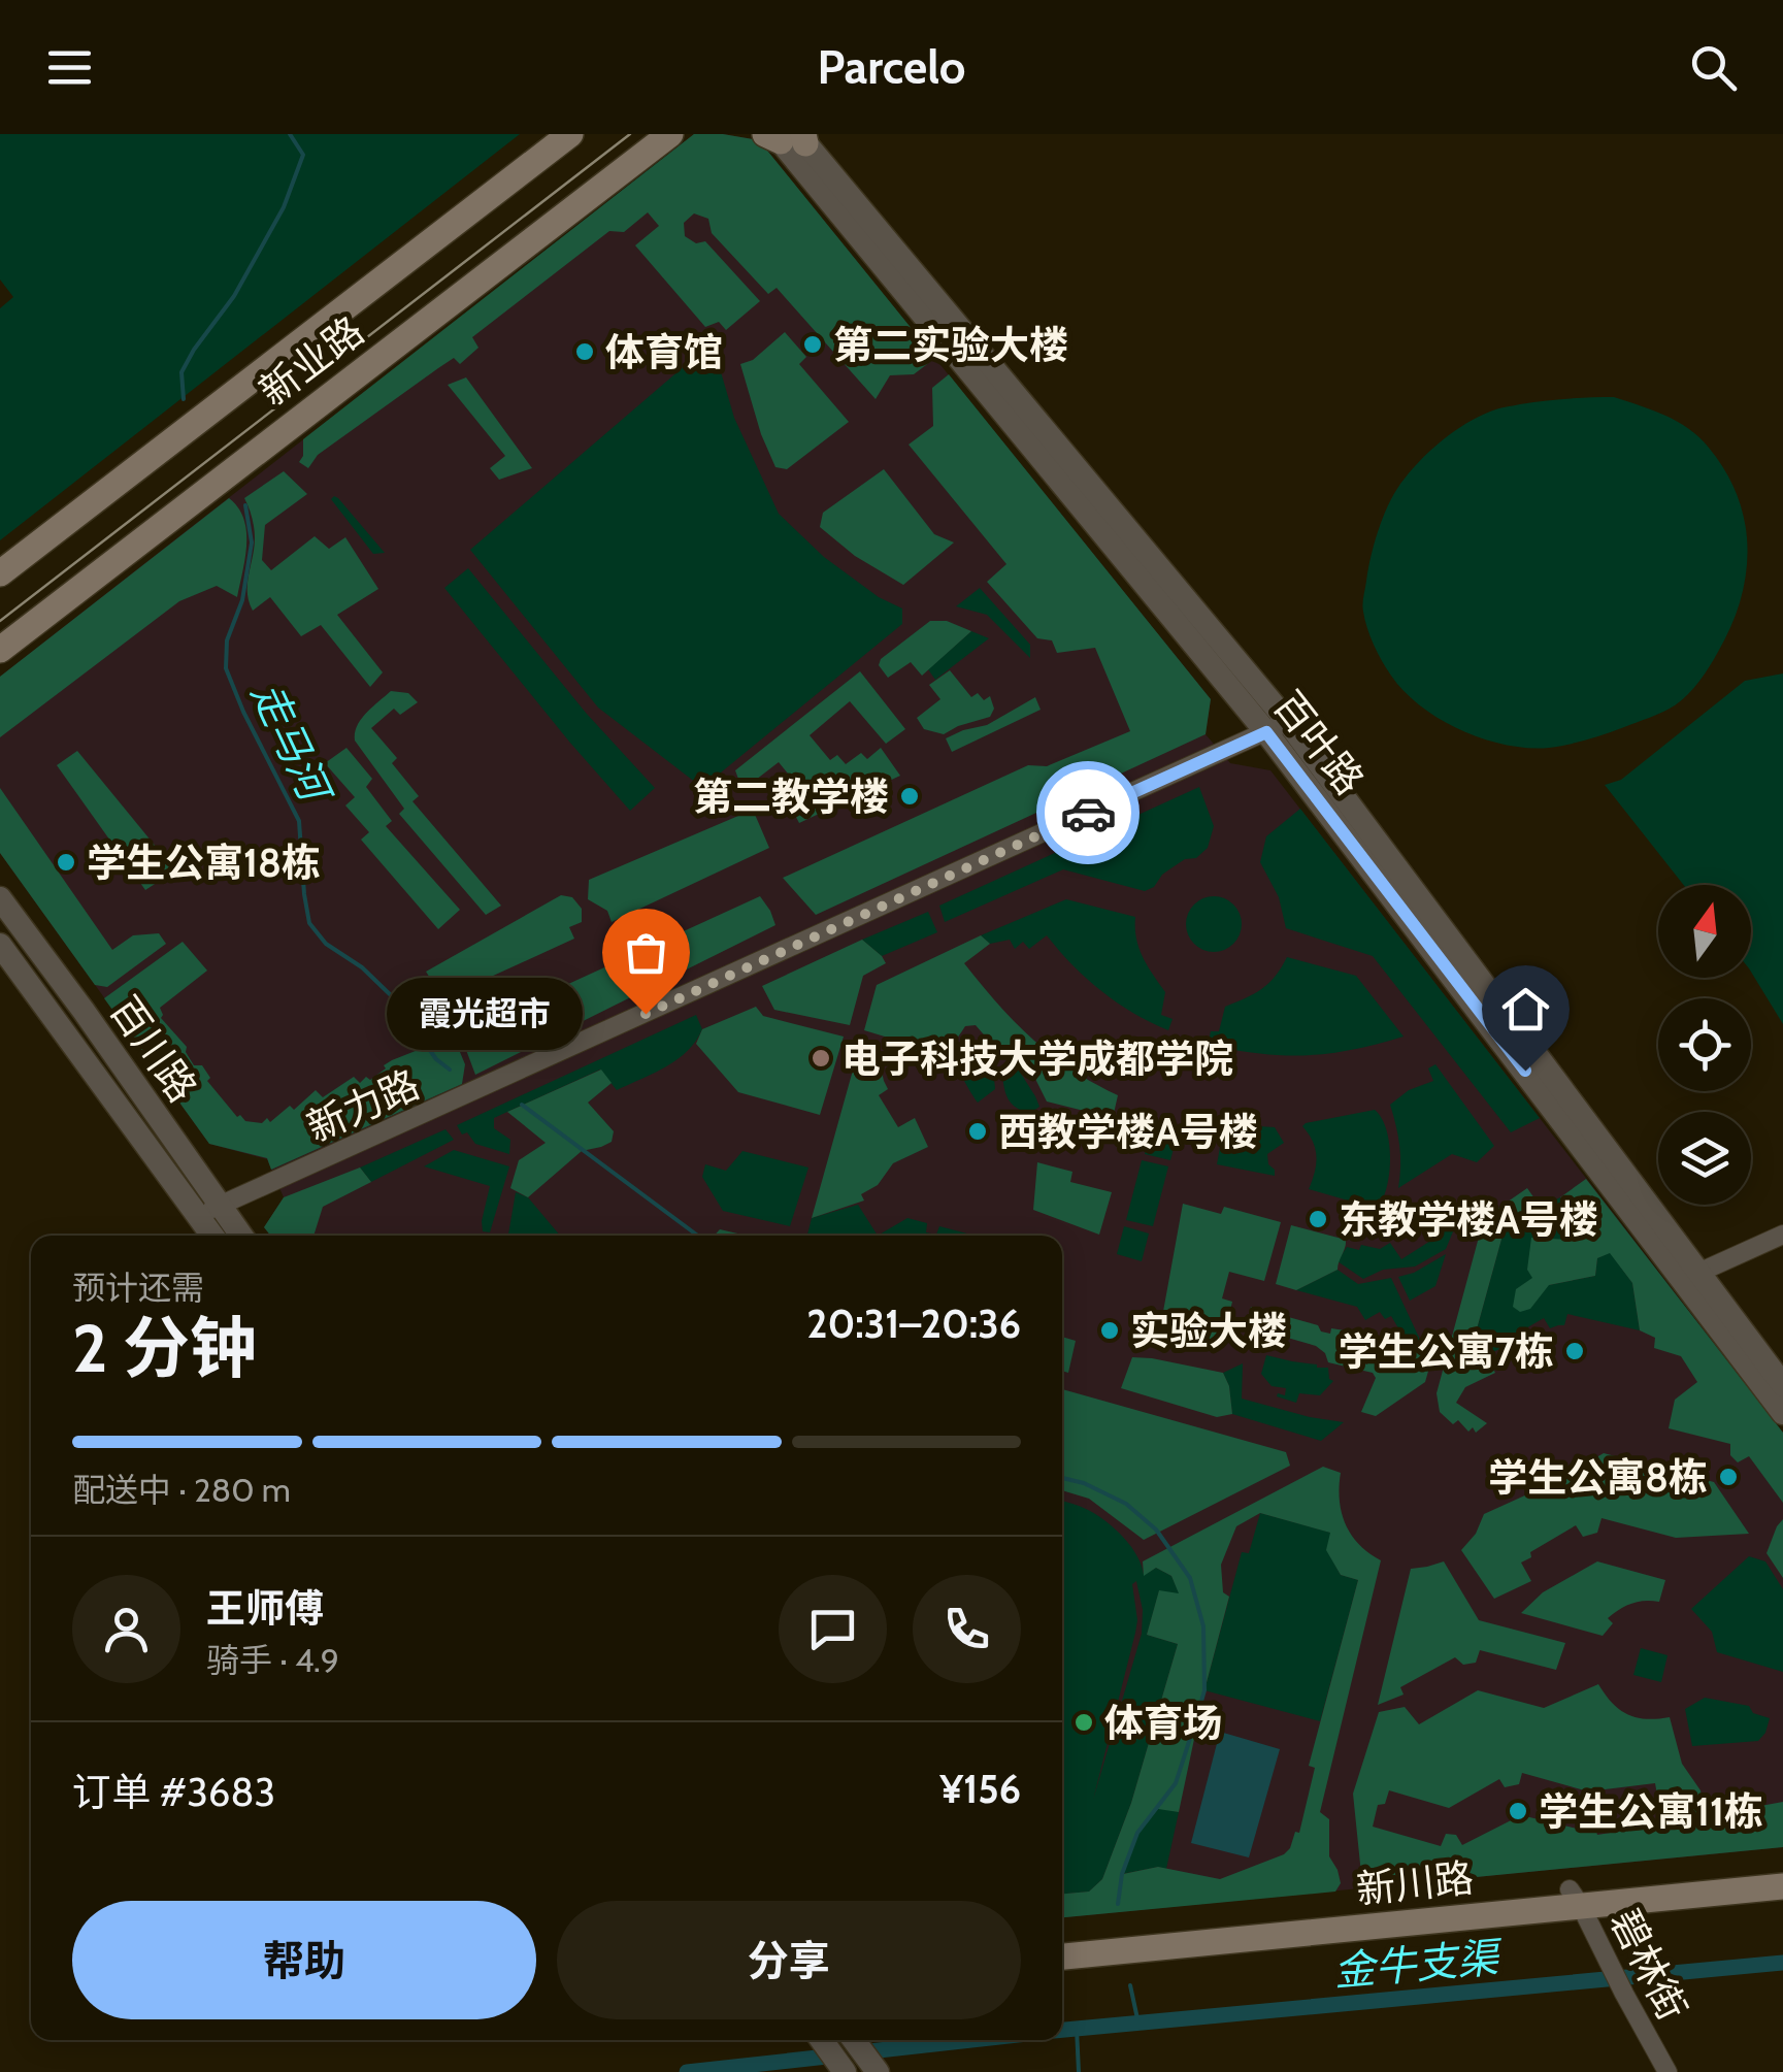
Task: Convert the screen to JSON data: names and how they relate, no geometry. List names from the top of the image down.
{
  "streets": {
    "main road": ["新业路", "新川路"],
    "street": [
      "百叶路",
      "百川路",
      "新力路",
      "碧林街"
    ]
  },
  "crossings": [
    ["百叶路", "新力路"],
    ["百川路", "新力路"],
    ["新川路", "碧林街"]
  ],
  "water": ["走马河", "金牛支渠"],
  "places": [
    "第二实验大楼",
    "体育馆",
    "第二教学楼",
    "学生公寓18栋",
    "霞光超市",
    "电子科技大学成都学院",
    "西教学楼A号楼",
    "东教学楼A号楼",
    "实验大楼",
    "学生公寓7栋",
    "学生公寓8栋",
    "体育场",
    "学生公寓11栋"
  ],
  "north": "top",
  "page": {
    "header": "Parcelo",
    "bubble": "霞光超市",
    "heading": ["2 分钟", "预计还需", "20:31–20:36"],
    "panel": [
      "王师傅",
      "骑手 · 4.9",
      "订单 #3683",
      "¥156"
    ],
    "bar": "配送中 · 280 m",
    "buttons": ["帮助", "分享"]
  }
}
